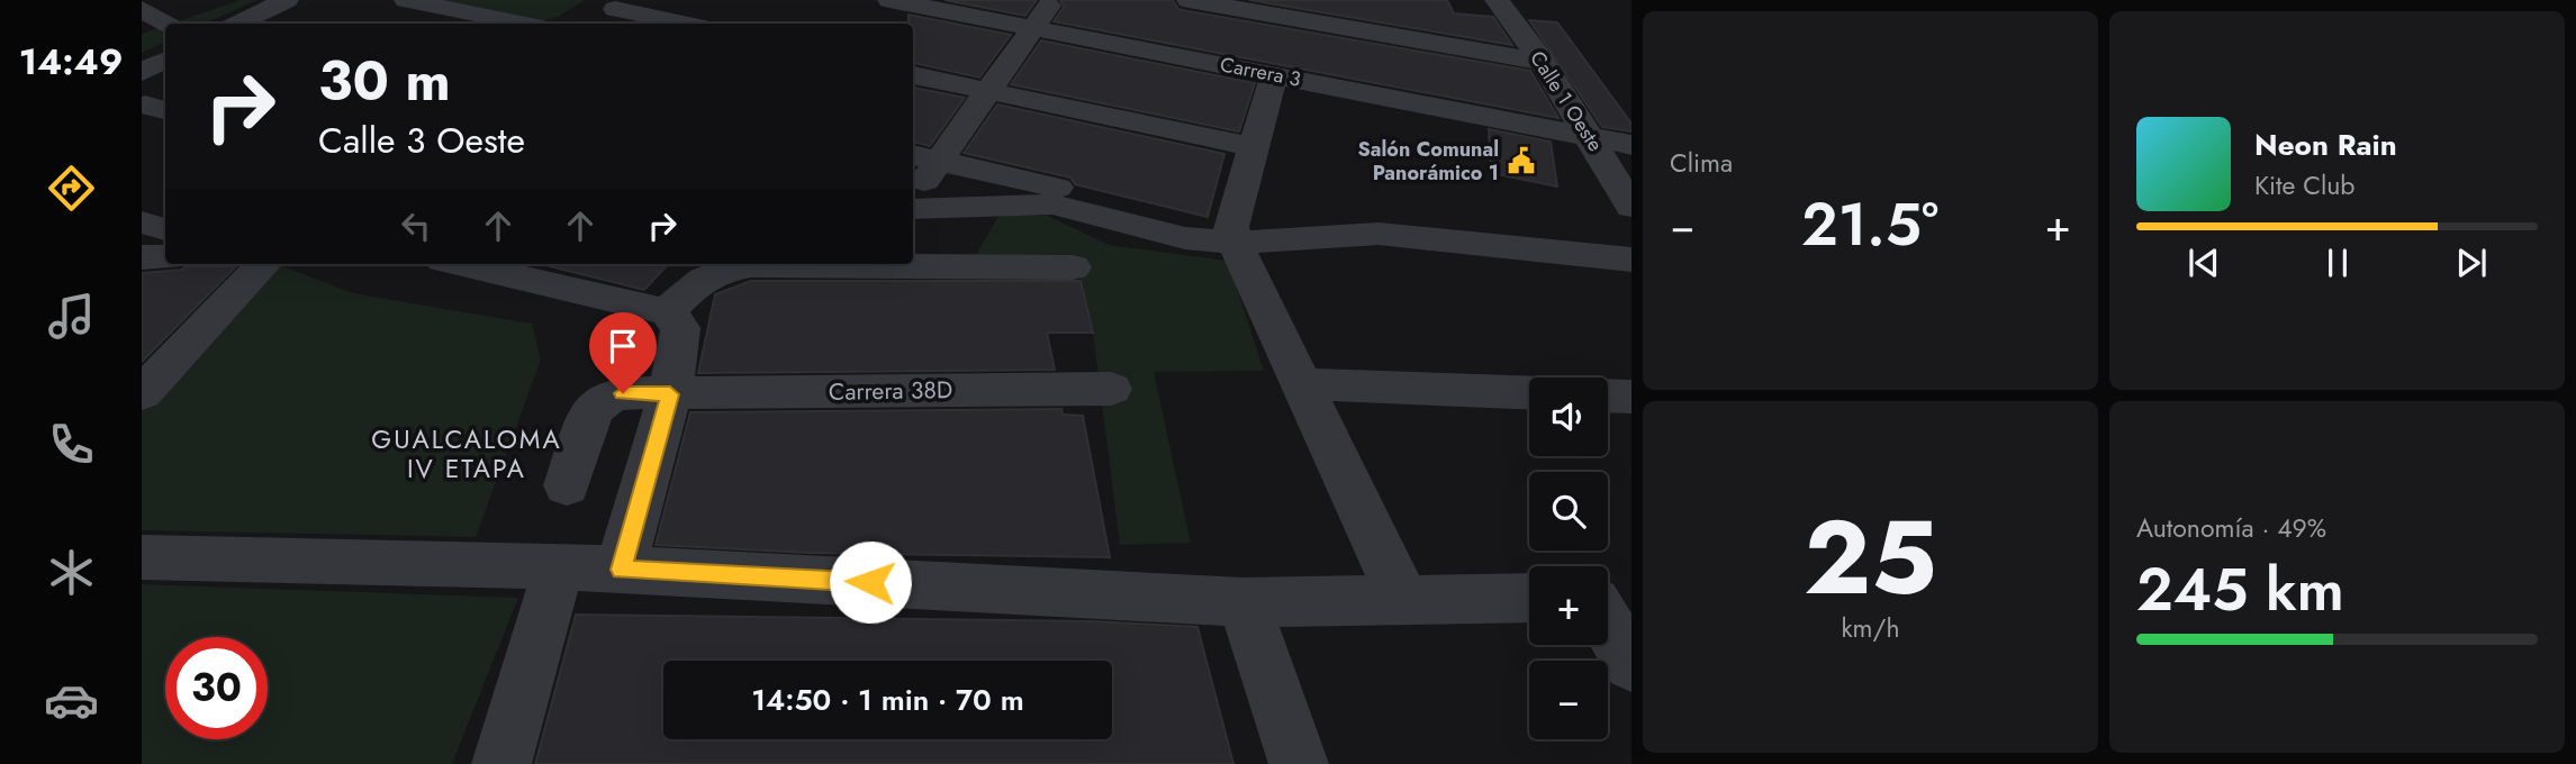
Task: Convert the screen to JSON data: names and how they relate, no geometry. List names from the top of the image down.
{
  "streets": {
    "street": ["Carrera 3", "Calle 1 Oeste", "Carrera 38D"]
  },
  "crossings": [
    ["Carrera 3", "Calle 1 Oeste"]
  ],
  "districts": ["GUALCALOMA IV ETAPA"],
  "places": {
    "public building": ["Salón Comunal Panorámico 1"]
  },
  "page": {
    "tabs": "14:49",
    "tile": [
      "Clima",
      ["25", "km/h"],
      ["Autonomía · 49%", "245 km"]
    ],
    "turn": ["30 m", "Calle 3 Oeste"],
    "song": ["Neon Rain", "Kite Club"],
    "heat": ["−", "21.5°", "+"],
    "map_buttons": ["+", "−"],
    "limit": "30",
    "trip": "14:50 · 1 min · 70 m"
  }
}
